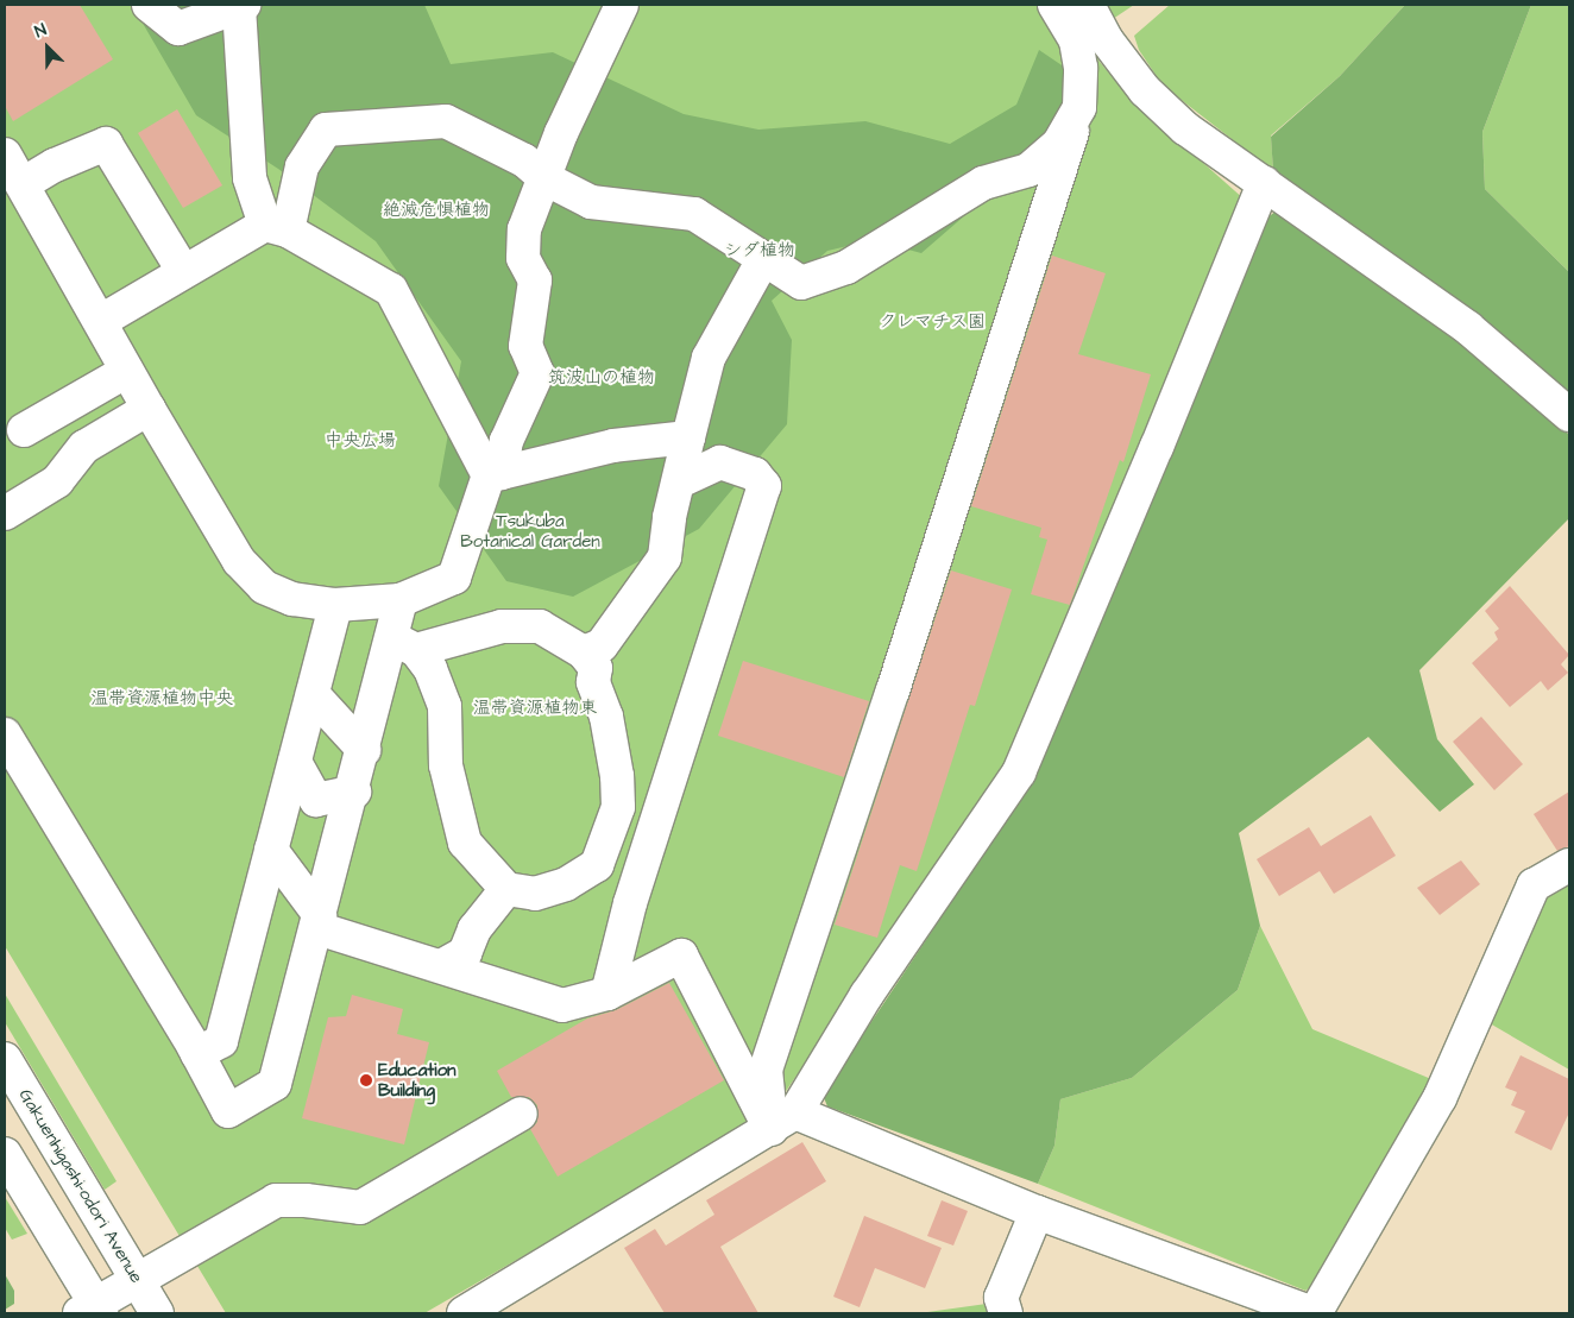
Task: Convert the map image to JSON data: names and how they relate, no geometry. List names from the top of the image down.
{
  "streets": {
    "street": ["Gakuenhigashi-odori Avenue"]
  },
  "parks": [
    "絶滅危惧植物",
    "シダ植物",
    "クレマチス園",
    "筑波山の植物",
    "中央広場",
    "Tsukuba Botanical Garden",
    "温帯資源植物中央",
    "温帯資源植物東"
  ],
  "places": ["Education Building"],
  "north": "top left"
}
